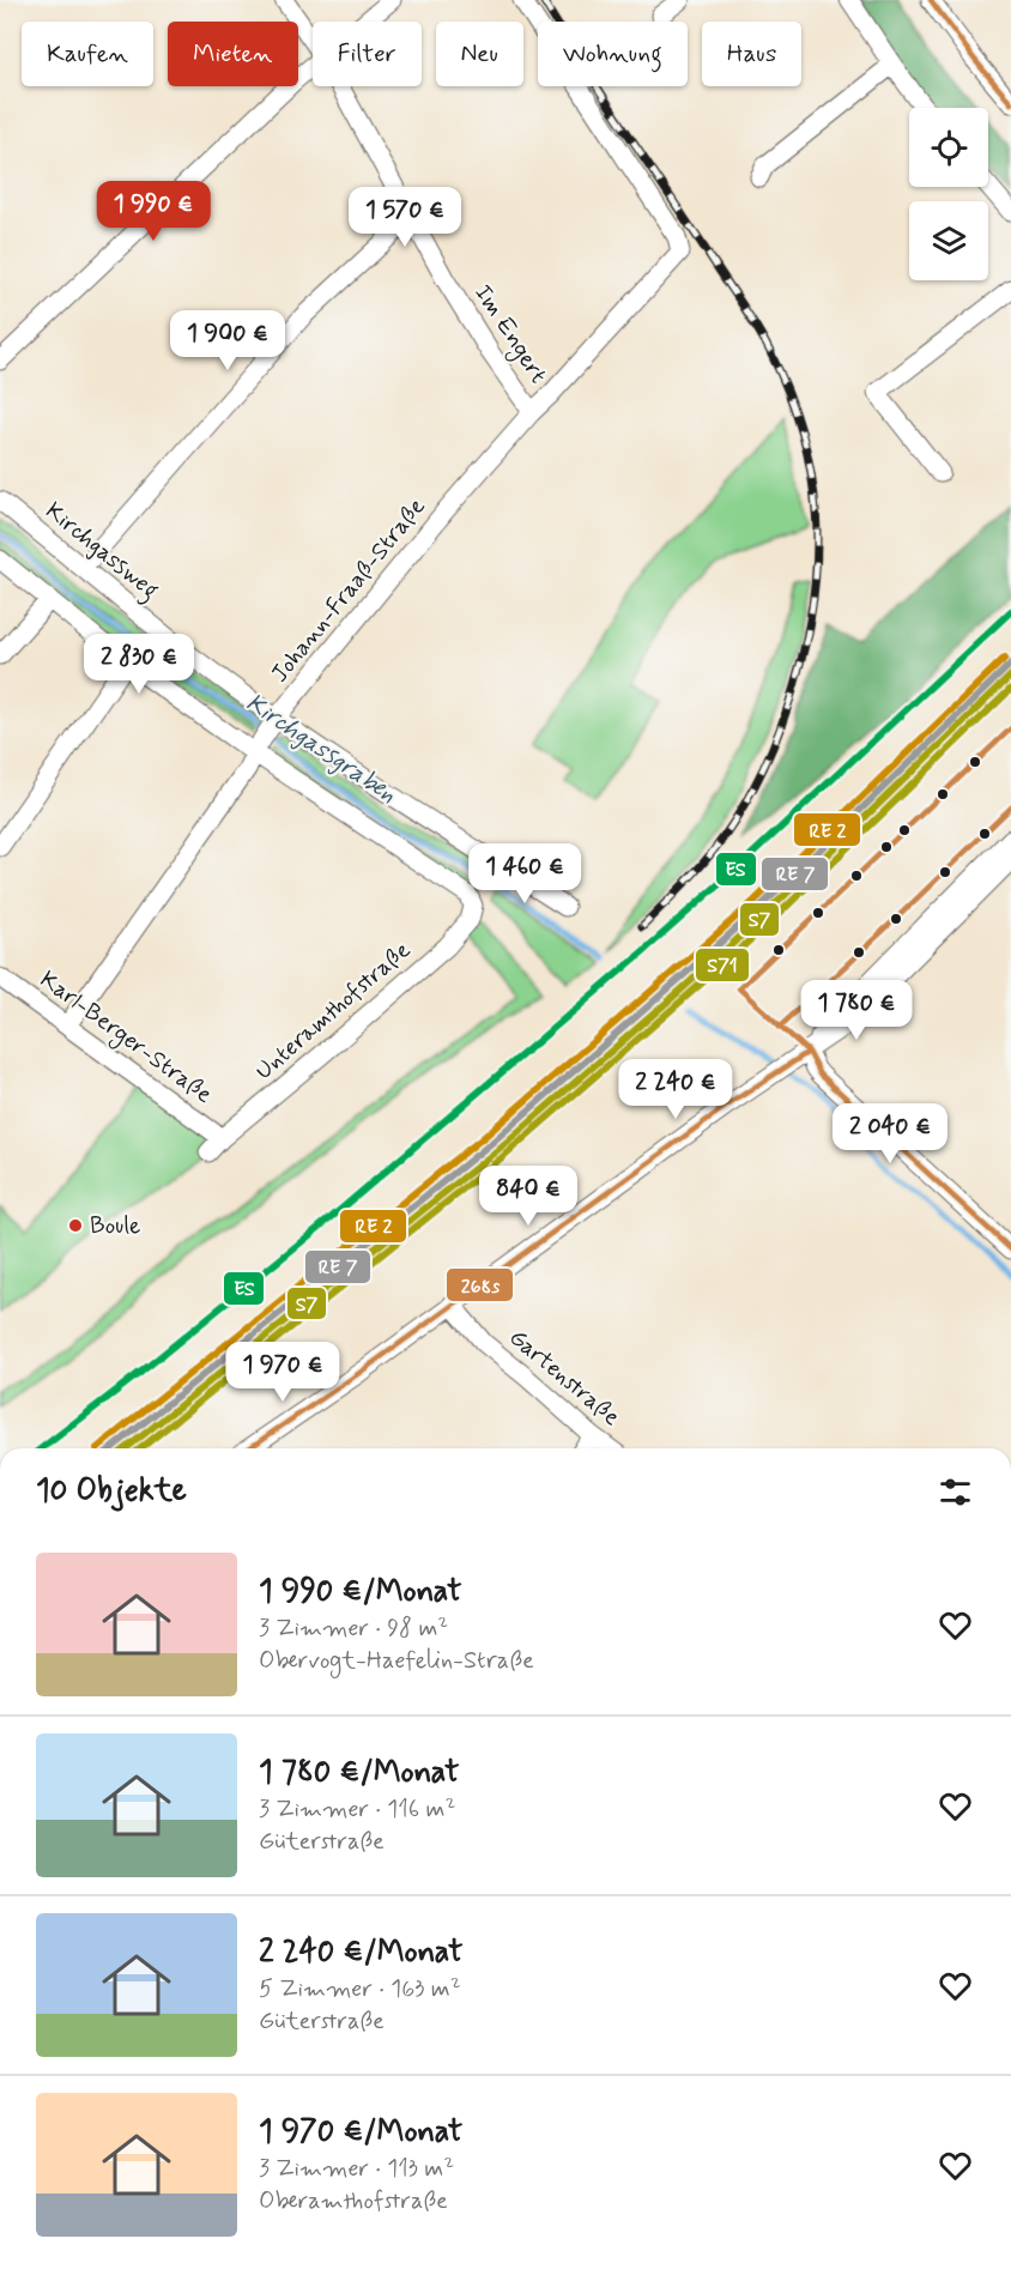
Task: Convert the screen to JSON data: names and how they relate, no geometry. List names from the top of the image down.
{
  "streets": {
    "street": [
      "Im Engert",
      "Kirchgassweg",
      "Johann-Fraaß-Straße",
      "Unteramthofstraße",
      "Karl-Berger-Straße",
      "Gartenstraße"
    ]
  },
  "crossings": [
    ["Im Engert", "Johann-Fraaß-Straße"],
    ["Kirchgassweg", "Johann-Fraaß-Straße"],
    ["Johann-Fraaß-Straße", "Unteramthofstraße"],
    ["Johann-Fraaß-Straße", "Karl-Berger-Straße"],
    ["Unteramthofstraße", "Karl-Berger-Straße"]
  ],
  "water": ["Kirchgassgraben"],
  "places": ["Boule"],
  "lines": [
    "transit line 268s",
    "transit line ES",
    "transit line S7",
    "transit line S71"
  ],
  "page": {
    "chip": [
      "Kaufen",
      "Mieten",
      "Filter",
      "Neu",
      "Wohnung",
      "Haus"
    ],
    "price": [
      "1 990 €",
      "1 570 €",
      "1 900 €",
      "2 830 €",
      "1 460 €",
      "1 780 €",
      "2 240 €",
      "2 040 €",
      "840 €",
      "1 970 €"
    ],
    "heading": "10 Objekte",
    "list": [
      {
        "name": "1 990 €/Monat",
        "note": "3 Zimmer · 98 m² · Obervogt-Haefelin-Straße"
      },
      {
        "name": "1 780 €/Monat",
        "note": "3 Zimmer · 116 m² · Güterstraße"
      },
      {
        "name": "2 240 €/Monat",
        "note": "5 Zimmer · 163 m² · Güterstraße"
      },
      {
        "name": "1 970 €/Monat",
        "note": "3 Zimmer · 113 m² · Oberamthofstraße"
      }
    ]
  }
}
